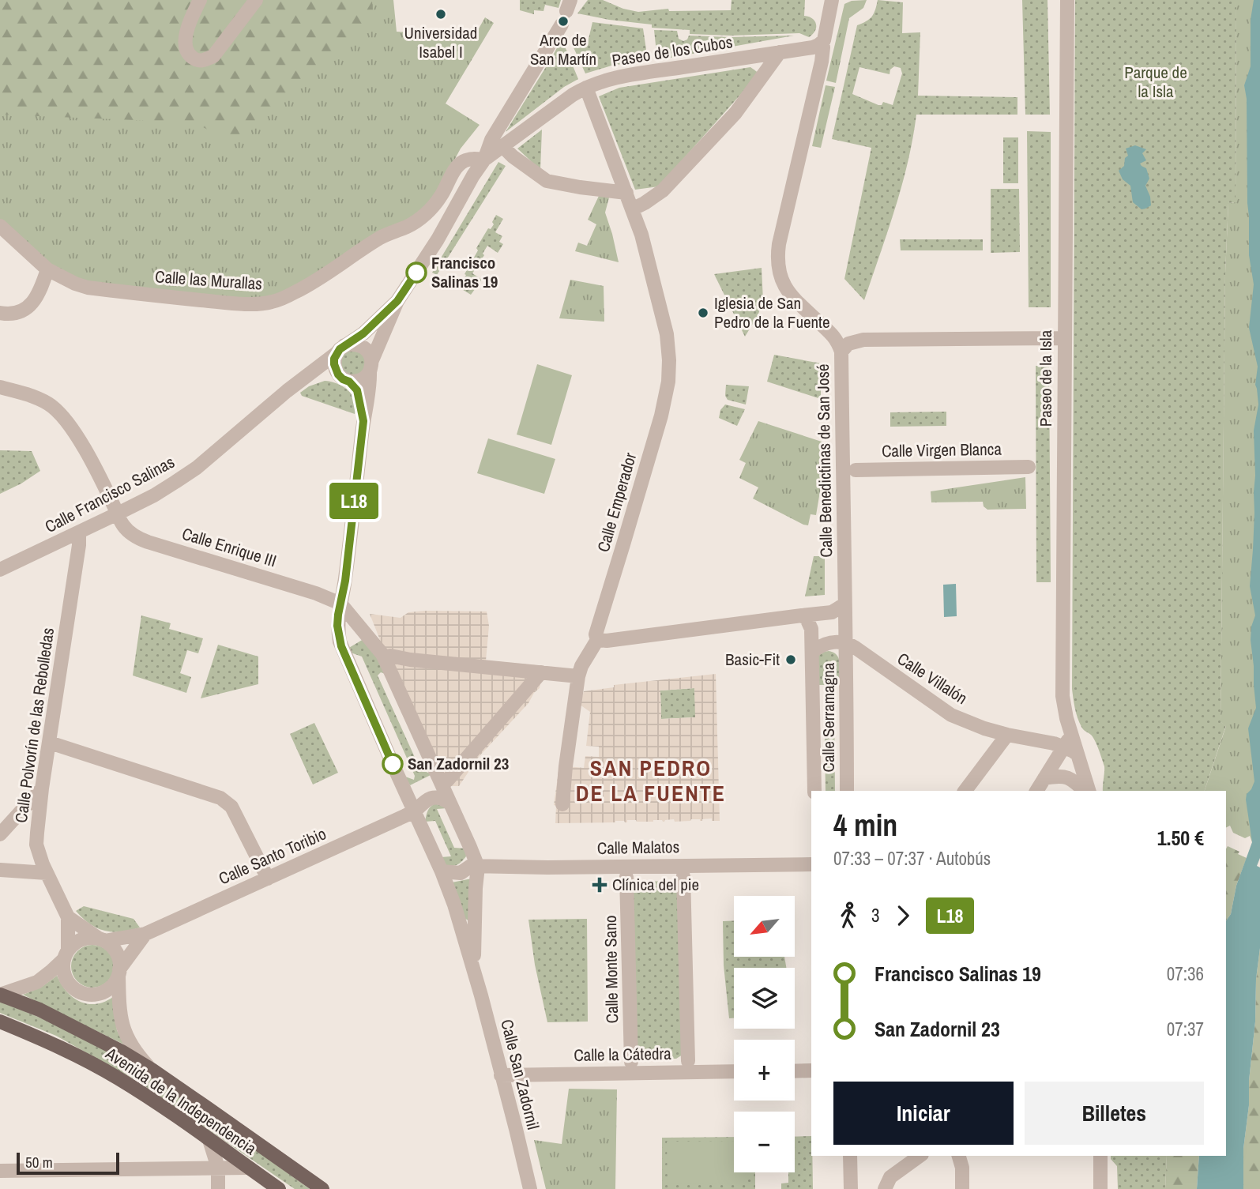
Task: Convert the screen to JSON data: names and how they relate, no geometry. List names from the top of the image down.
{
  "streets": {
    "main road": ["Avenida de la Independencia"],
    "street": [
      "Paseo de los Cubos",
      "Calle las Murallas",
      "Paseo de la Isla",
      "Calle Virgen Blanca",
      "Calle Benedictinas de San José",
      "Calle Francisco Salinas",
      "Calle Emperador",
      "Calle Enrique III",
      "Calle Villalón",
      "Calle Serramagna",
      "Calle Polvorín de las Rebolledas",
      "Calle Malatos",
      "Calle Santo Toribio",
      "Calle Monte Sano",
      "Calle la Cátedra",
      "Calle San Zadornil"
    ]
  },
  "crossings": [
    ["Paseo de los Cubos", "Calle Benedictinas de San José"],
    ["Paseo de los Cubos", "Calle Francisco Salinas"],
    ["Paseo de los Cubos", "Calle Emperador"],
    ["Calle las Murallas", "Calle Francisco Salinas"],
    ["Paseo de la Isla", "Calle Villalón"],
    ["Calle Benedictinas de San José", "Calle Villalón"],
    ["Calle Benedictinas de San José", "Calle Serramagna"],
    ["Calle Francisco Salinas", "Calle Enrique III"],
    ["Calle Francisco Salinas", "Calle Polvorín de las Rebolledas"],
    ["Calle Francisco Salinas", "Calle San Zadornil"],
    ["Calle Enrique III", "Calle San Zadornil"],
    ["Calle Villalón", "Calle Serramagna"],
    ["Calle Polvorín de las Rebolledas", "Calle Santo Toribio"],
    ["Calle Polvorín de las Rebolledas", "Avenida de la Independencia"],
    ["Calle Malatos", "Calle San Zadornil"],
    ["Calle Santo Toribio", "Calle San Zadornil"],
    ["Calle Santo Toribio", "Avenida de la Independencia"],
    ["Calle la Cátedra", "Calle San Zadornil"]
  ],
  "districts": ["SAN PEDRO DE LA FUENTE"],
  "parks": ["Parque de la Isla"],
  "places": {
    "other": [
      "Universidad Isabel I",
      "Arco de San Martín",
      "Francisco Salinas 19",
      "Iglesia de San Pedro de la Fuente",
      "Basic-Fit",
      "San Zadornil 23"
    ],
    "health": ["Clínica del pie"]
  },
  "lines": ["bus line L18"],
  "scale_bar": "50 m",
  "north": "bottom left",
  "page": {
    "on_map": "L18",
    "heading": ["4 min", "07:33 – 07:37 · Autobús", "1.50 €"],
    "legs": ["3", "L18"],
    "map_buttons": ["+", "−"],
    "list": [
      {
        "name": "Francisco Salinas 19",
        "value": "07:36"
      },
      {
        "name": "San Zadornil 23",
        "value": "07:37"
      }
    ],
    "buttons": ["Iniciar", "Billetes"],
    "scale": "50 m"
  }
}
